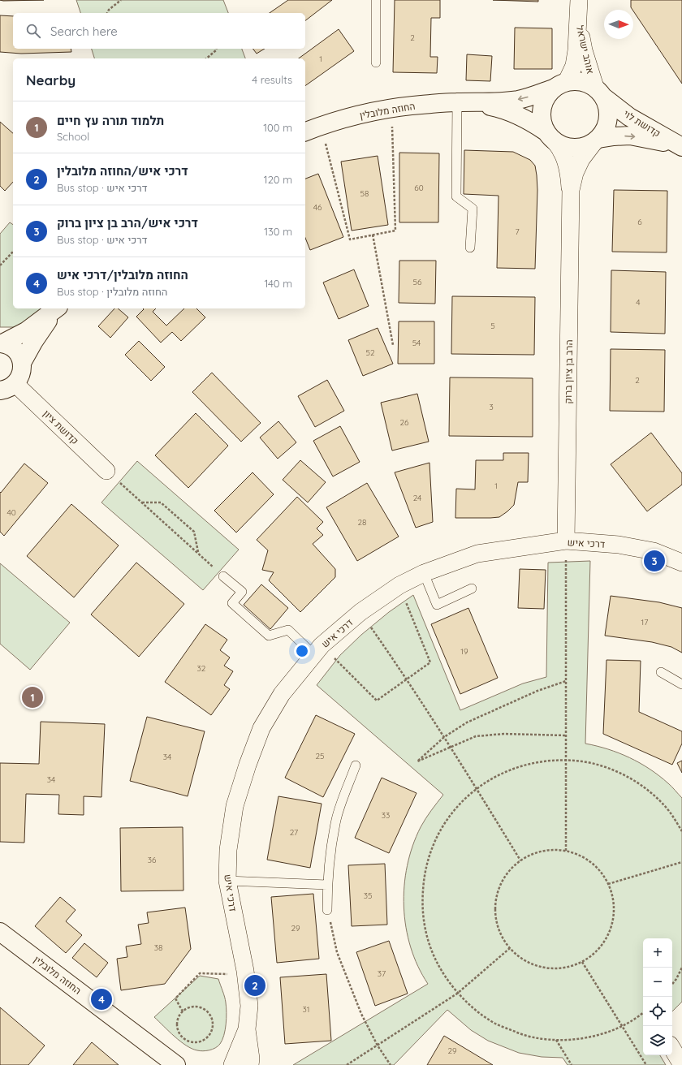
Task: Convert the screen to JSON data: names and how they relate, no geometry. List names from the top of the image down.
{
  "streets": {
    "street": [
      "אוהב ישראל",
      "החוזה מלובלין",
      "קדושת לוי",
      "הרב בן ציון ברוק",
      "קדושת ציון",
      "דרכי איש"
    ]
  },
  "crossings": [
    ["אוהב ישראל", "החוזה מלובלין"],
    ["אוהב ישראל", "קדושת לוי"],
    ["אוהב ישראל", "הרב בן ציון ברוק"],
    ["החוזה מלובלין", "קדושת לוי"],
    ["החוזה מלובלין", "הרב בן ציון ברוק"],
    ["קדושת לוי", "הרב בן ציון ברוק"],
    ["הרב בן ציון ברוק", "דרכי איש"]
  ],
  "one_way": ["קדושת לוי"],
  "house_numbers": [
    "2",
    "1",
    "60",
    "58",
    "46",
    "6",
    "7",
    "56",
    "4",
    "5",
    "54",
    "52",
    "2",
    "3",
    "26",
    "1",
    "24",
    "40",
    "28",
    "17",
    "19",
    "32",
    "25",
    "34",
    "34",
    "33",
    "27",
    "36",
    "35",
    "29",
    "38",
    "37",
    "31",
    "29"
  ],
  "north": "right",
  "page": {
    "search": "Search here",
    "heading": ["Nearby", "4 results"],
    "list": [
      {
        "mark": "1",
        "name": "תלמוד תורה עץ חיים",
        "note": "School",
        "value": "100 m"
      },
      {
        "mark": "2",
        "name": "דרכי איש/החוזה מלובלין",
        "note": "Bus stop · דרכי איש",
        "value": "120 m"
      },
      {
        "mark": "3",
        "name": "דרכי איש/הרב בן ציון ברוק",
        "note": "Bus stop · דרכי איש",
        "value": "130 m"
      },
      {
        "mark": "4",
        "name": "החוזה מלובלין/דרכי איש",
        "note": "Bus stop · החוזה מלובלין",
        "value": "140 m"
      }
    ],
    "pins": [
      "3",
      "1",
      "2",
      "4"
    ],
    "map_buttons": ["+", "−"]
  }
}
